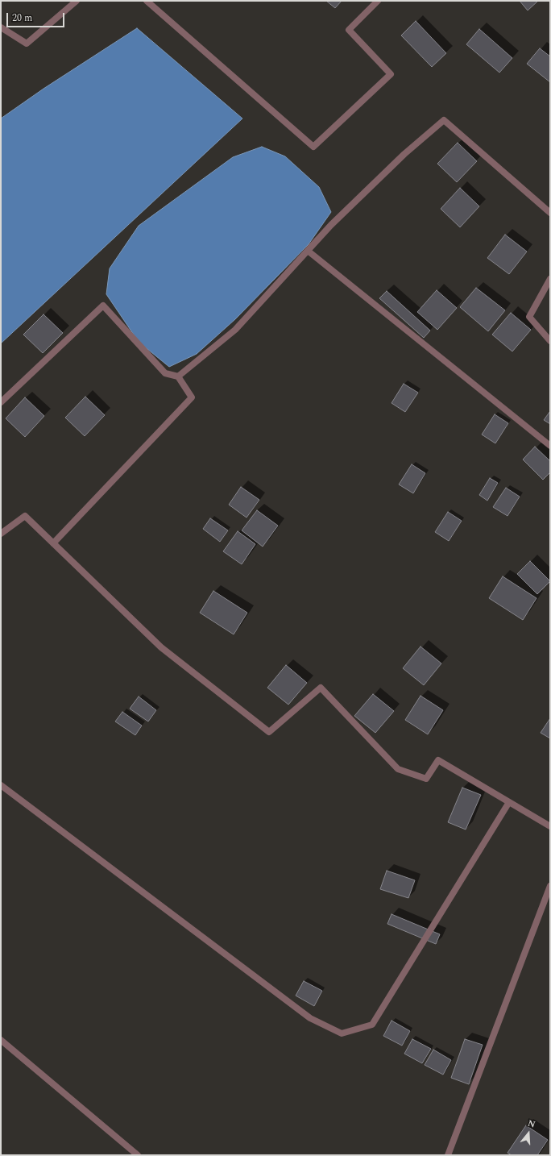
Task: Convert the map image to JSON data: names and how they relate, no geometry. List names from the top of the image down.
{
  "scale_bar": "20 m",
  "north": "top"
}
